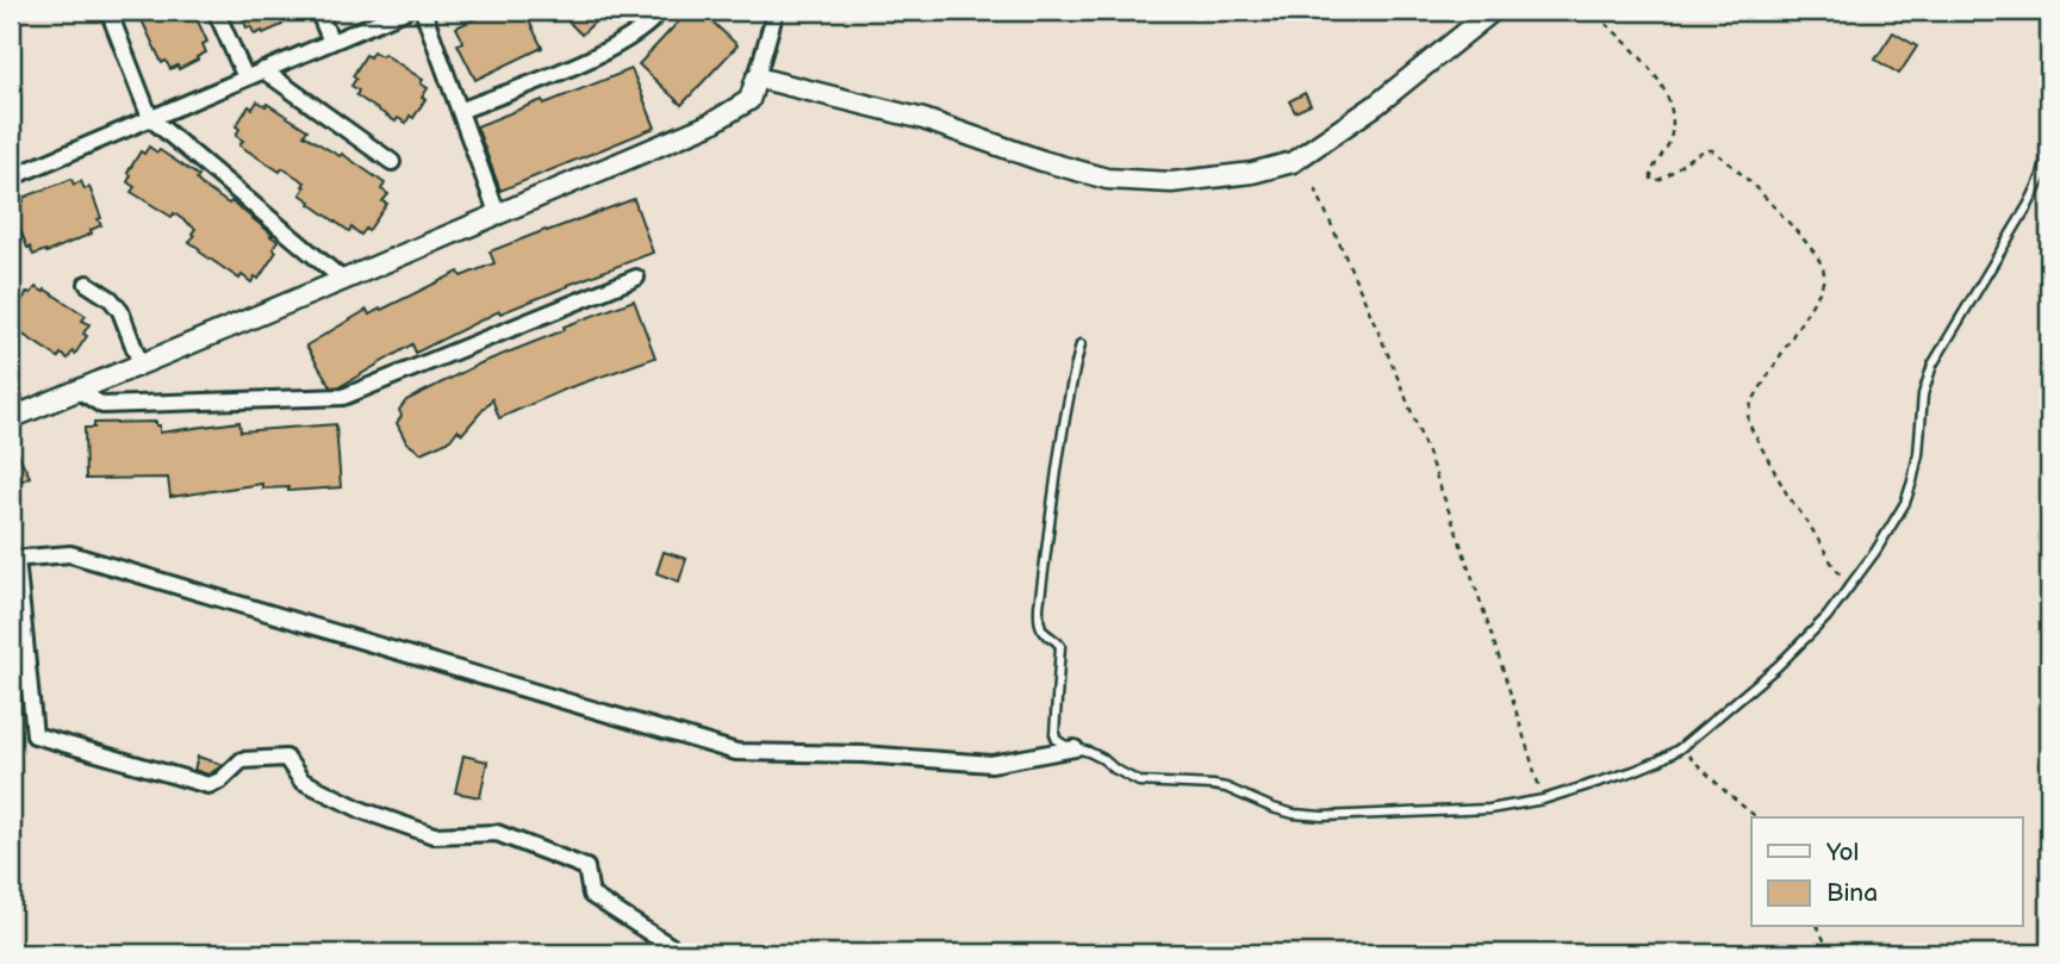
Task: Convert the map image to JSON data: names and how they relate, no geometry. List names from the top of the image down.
{
  "legend": ["Yol", "Bina"]
}
